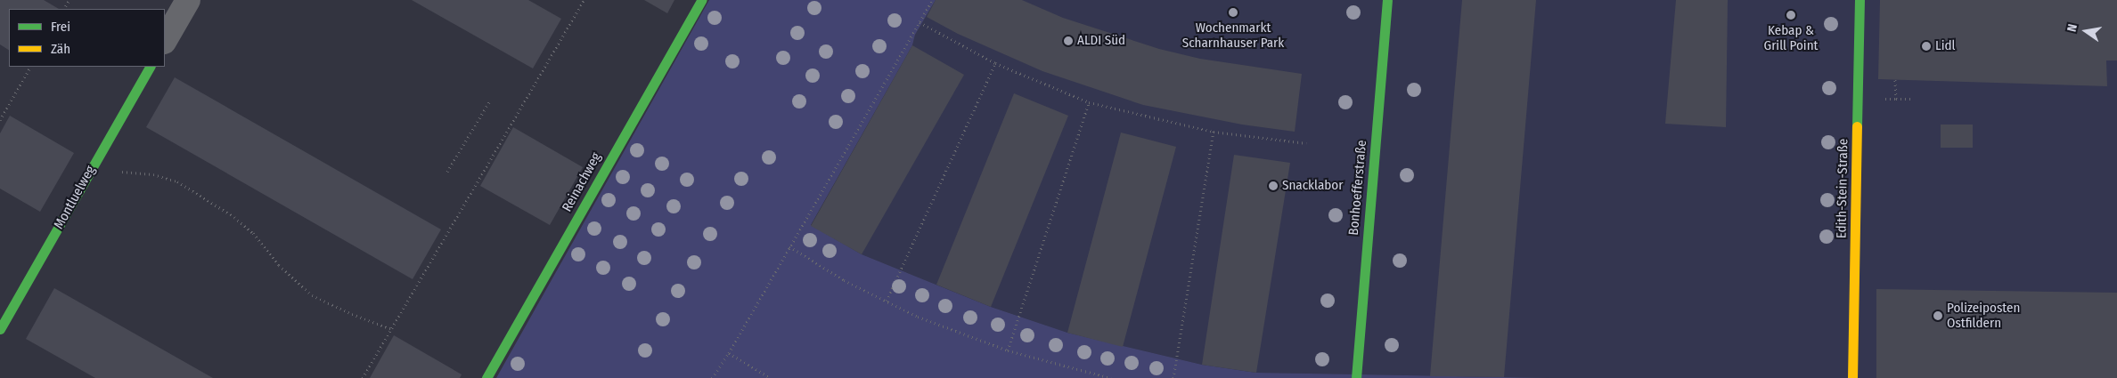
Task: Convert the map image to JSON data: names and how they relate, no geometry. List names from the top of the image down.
{
  "streets": {
    "street": [
      "Reinachweg",
      "Bonhoefferstraße",
      "Edith-Stein-Straße",
      "Montluelweg"
    ]
  },
  "places": [
    "Wochenmarkt Scharnhauser Park",
    "Kebap & Grill Point",
    "ALDI Süd",
    "Lidl",
    "Snacklabor",
    "Polizeiposten Ostfildern"
  ],
  "legend": ["Frei", "Zäh"],
  "north": "left"
}
